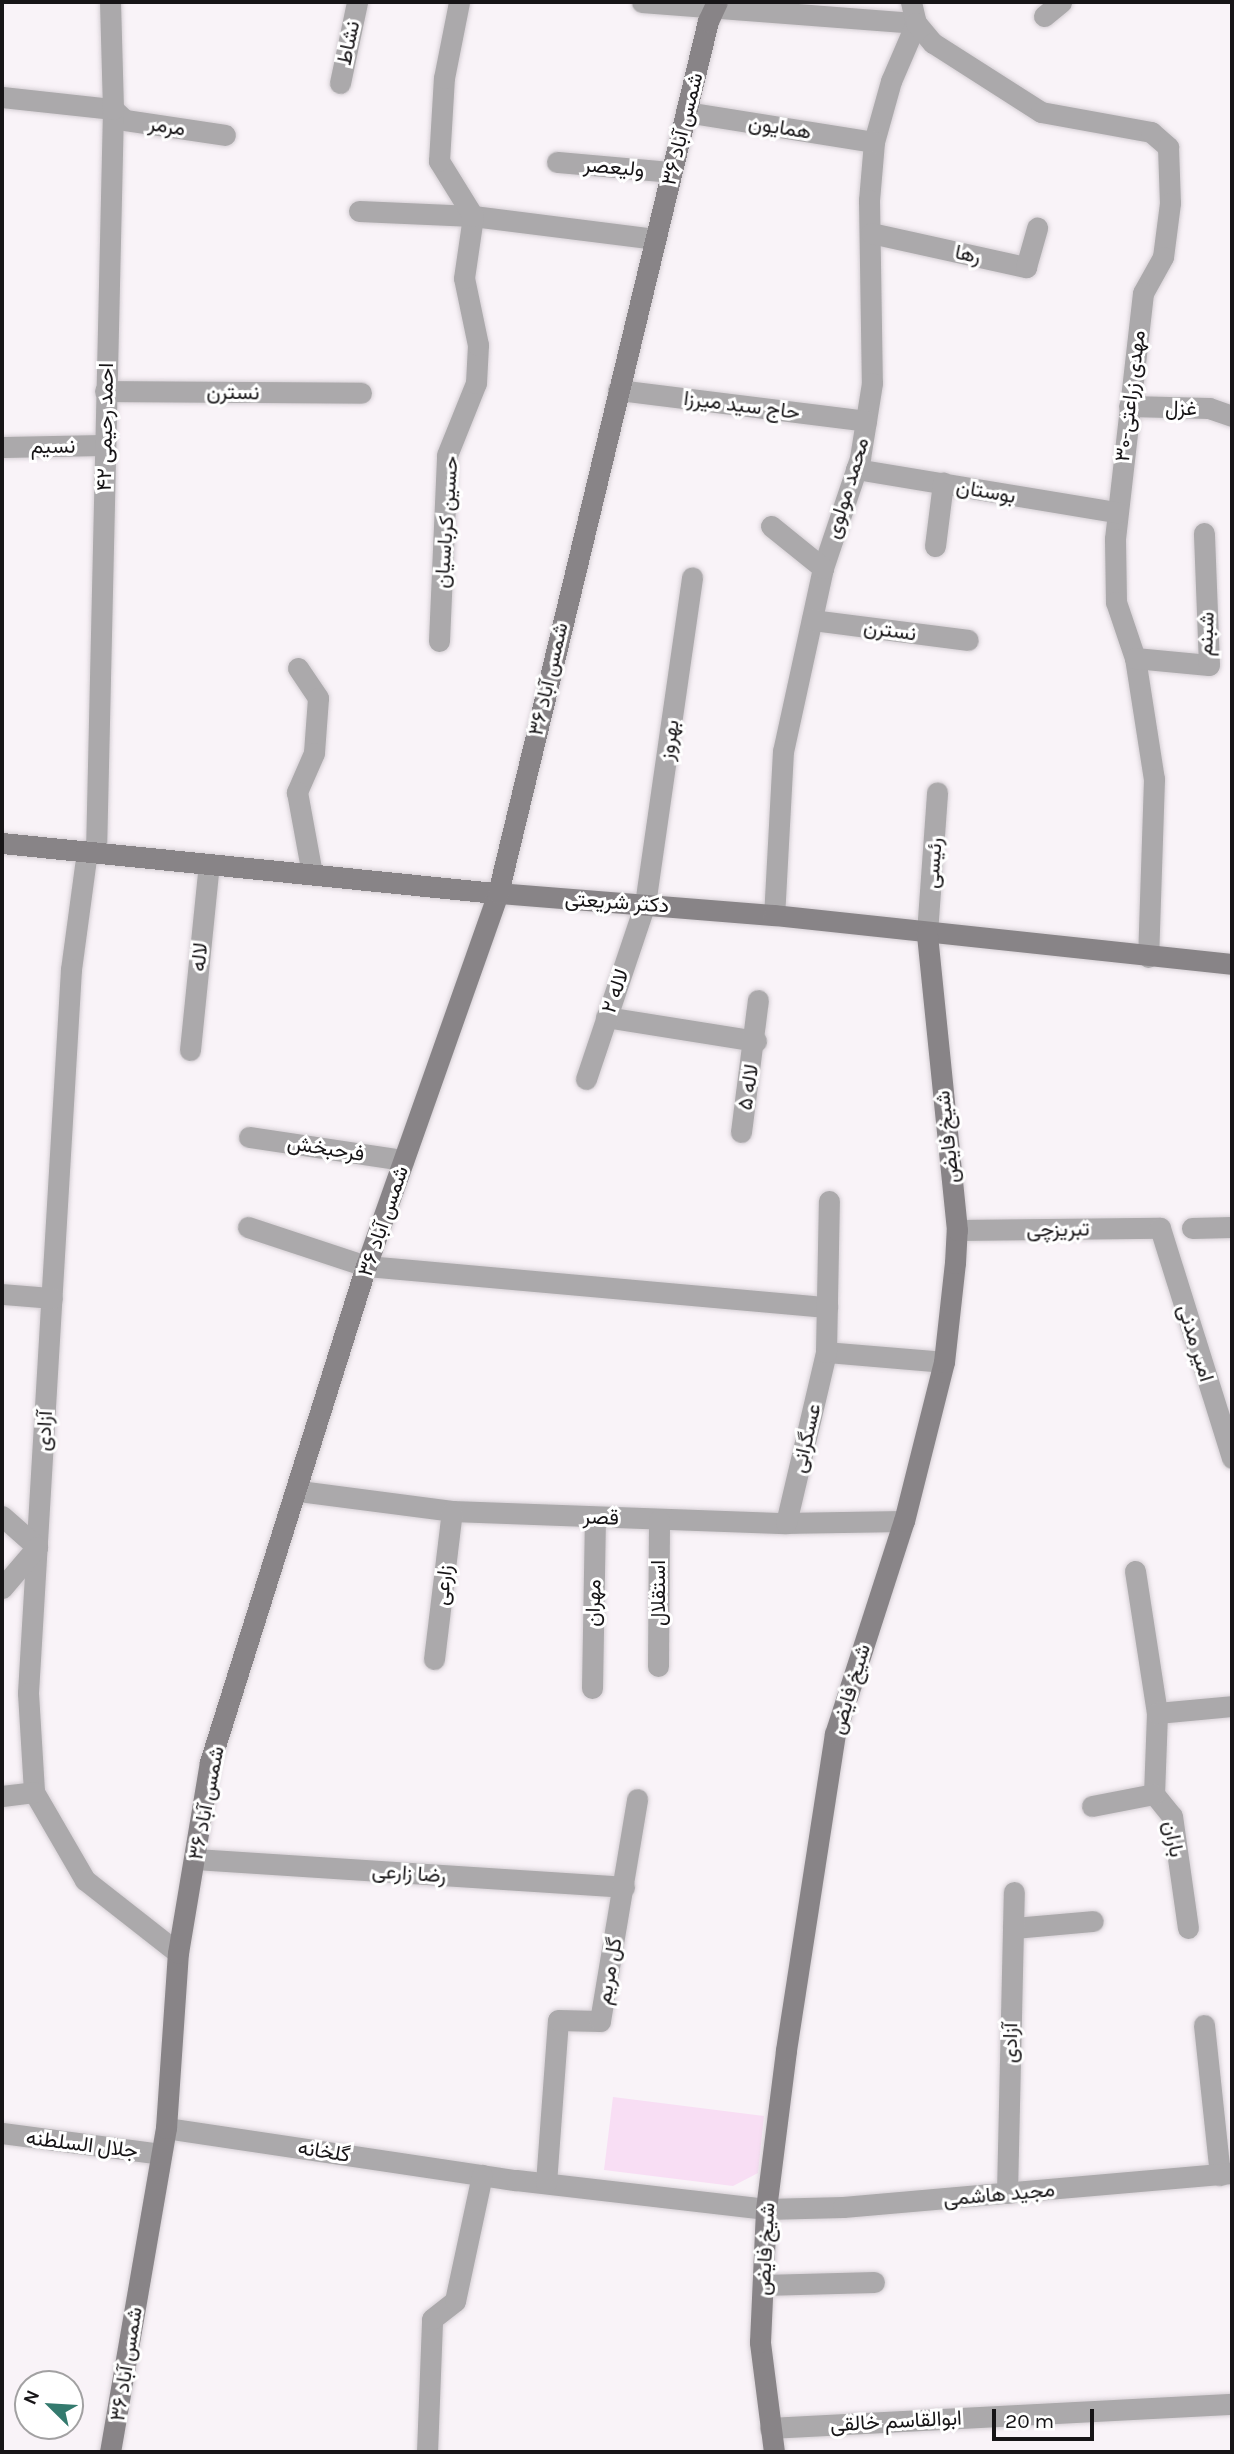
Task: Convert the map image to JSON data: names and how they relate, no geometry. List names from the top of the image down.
{
  "streets": {
    "street": [
      "نشاط",
      "مرمر",
      "همایون",
      "شمس آباد ۳۶",
      "ولیعصر",
      "رها",
      "نسترن",
      "۳۰-مهدی زراعتی",
      "حاج سید میرزا",
      "غزل",
      "۴۲ احمد رحیمی",
      "نسیم",
      "محمد مولوی",
      "بوستان",
      "حسین کرباسیان",
      "شبنم",
      "بهروز",
      "رئیسی",
      "دکتر شریعتی",
      "لاله",
      "لاله ۲",
      "لاله ۵",
      "شیخ فایض",
      "فرحبخش",
      "تبریزچی",
      "امیر مدنی",
      "آزادی",
      "عسگرانی",
      "قصر",
      "زارعی",
      "استقلال",
      "مهران",
      "باران",
      "رضا زارعی",
      "گل مریم",
      "جلال السلطنه",
      "گلخانه",
      "مجید هاشمی",
      "ابوالقاسم خالقی"
    ]
  },
  "crossings": [
    ["مرمر", "۴۲ احمد رحیمی"],
    ["همایون", "شمس آباد ۳۶"],
    ["همایون", "محمد مولوی"],
    ["شمس آباد ۳۶", "ولیعصر"],
    ["شمس آباد ۳۶", "حاج سید میرزا"],
    ["شمس آباد ۳۶", "دکتر شریعتی"],
    ["شمس آباد ۳۶", "فرحبخش"],
    ["شمس آباد ۳۶", "آزادی"],
    ["شمس آباد ۳۶", "قصر"],
    ["شمس آباد ۳۶", "رضا زارعی"],
    ["شمس آباد ۳۶", "جلال السلطنه"],
    ["شمس آباد ۳۶", "گلخانه"],
    ["رها", "محمد مولوی"],
    ["نسترن", "۴۲ احمد رحیمی"],
    ["نسترن", "محمد مولوی"],
    ["۳۰-مهدی زراعتی", "غزل"],
    ["۳۰-مهدی زراعتی", "محمد مولوی"],
    ["۳۰-مهدی زراعتی", "بوستان"],
    ["۳۰-مهدی زراعتی", "شبنم"],
    ["۳۰-مهدی زراعتی", "دکتر شریعتی"],
    ["حاج سید میرزا", "محمد مولوی"],
    ["۴۲ احمد رحیمی", "نسیم"],
    ["۴۲ احمد رحیمی", "دکتر شریعتی"],
    ["۴۲ احمد رحیمی", "آزادی"],
    ["محمد مولوی", "بوستان"],
    ["محمد مولوی", "دکتر شریعتی"],
    ["بهروز", "دکتر شریعتی"],
    ["بهروز", "لاله ۲"],
    ["رئیسی", "دکتر شریعتی"],
    ["رئیسی", "شیخ فایض"],
    ["دکتر شریعتی", "لاله"],
    ["دکتر شریعتی", "لاله ۲"],
    ["دکتر شریعتی", "شیخ فایض"],
    ["دکتر شریعتی", "آزادی"],
    ["شیخ فایض", "تبریزچی"],
    ["شیخ فایض", "قصر"],
    ["شیخ فایض", "گلخانه"],
    ["شیخ فایض", "مجید هاشمی"],
    ["شیخ فایض", "ابوالقاسم خالقی"],
    ["تبریزچی", "امیر مدنی"],
    ["آزادی", "مجید هاشمی"],
    ["عسگرانی", "قصر"],
    ["قصر", "زارعی"],
    ["قصر", "استقلال"],
    ["قصر", "مهران"],
    ["رضا زارعی", "گل مریم"],
    ["گل مریم", "گلخانه"],
    ["گلخانه", "مجید هاشمی"]
  ],
  "scale_bar": "20 m",
  "north": "top left"
}
